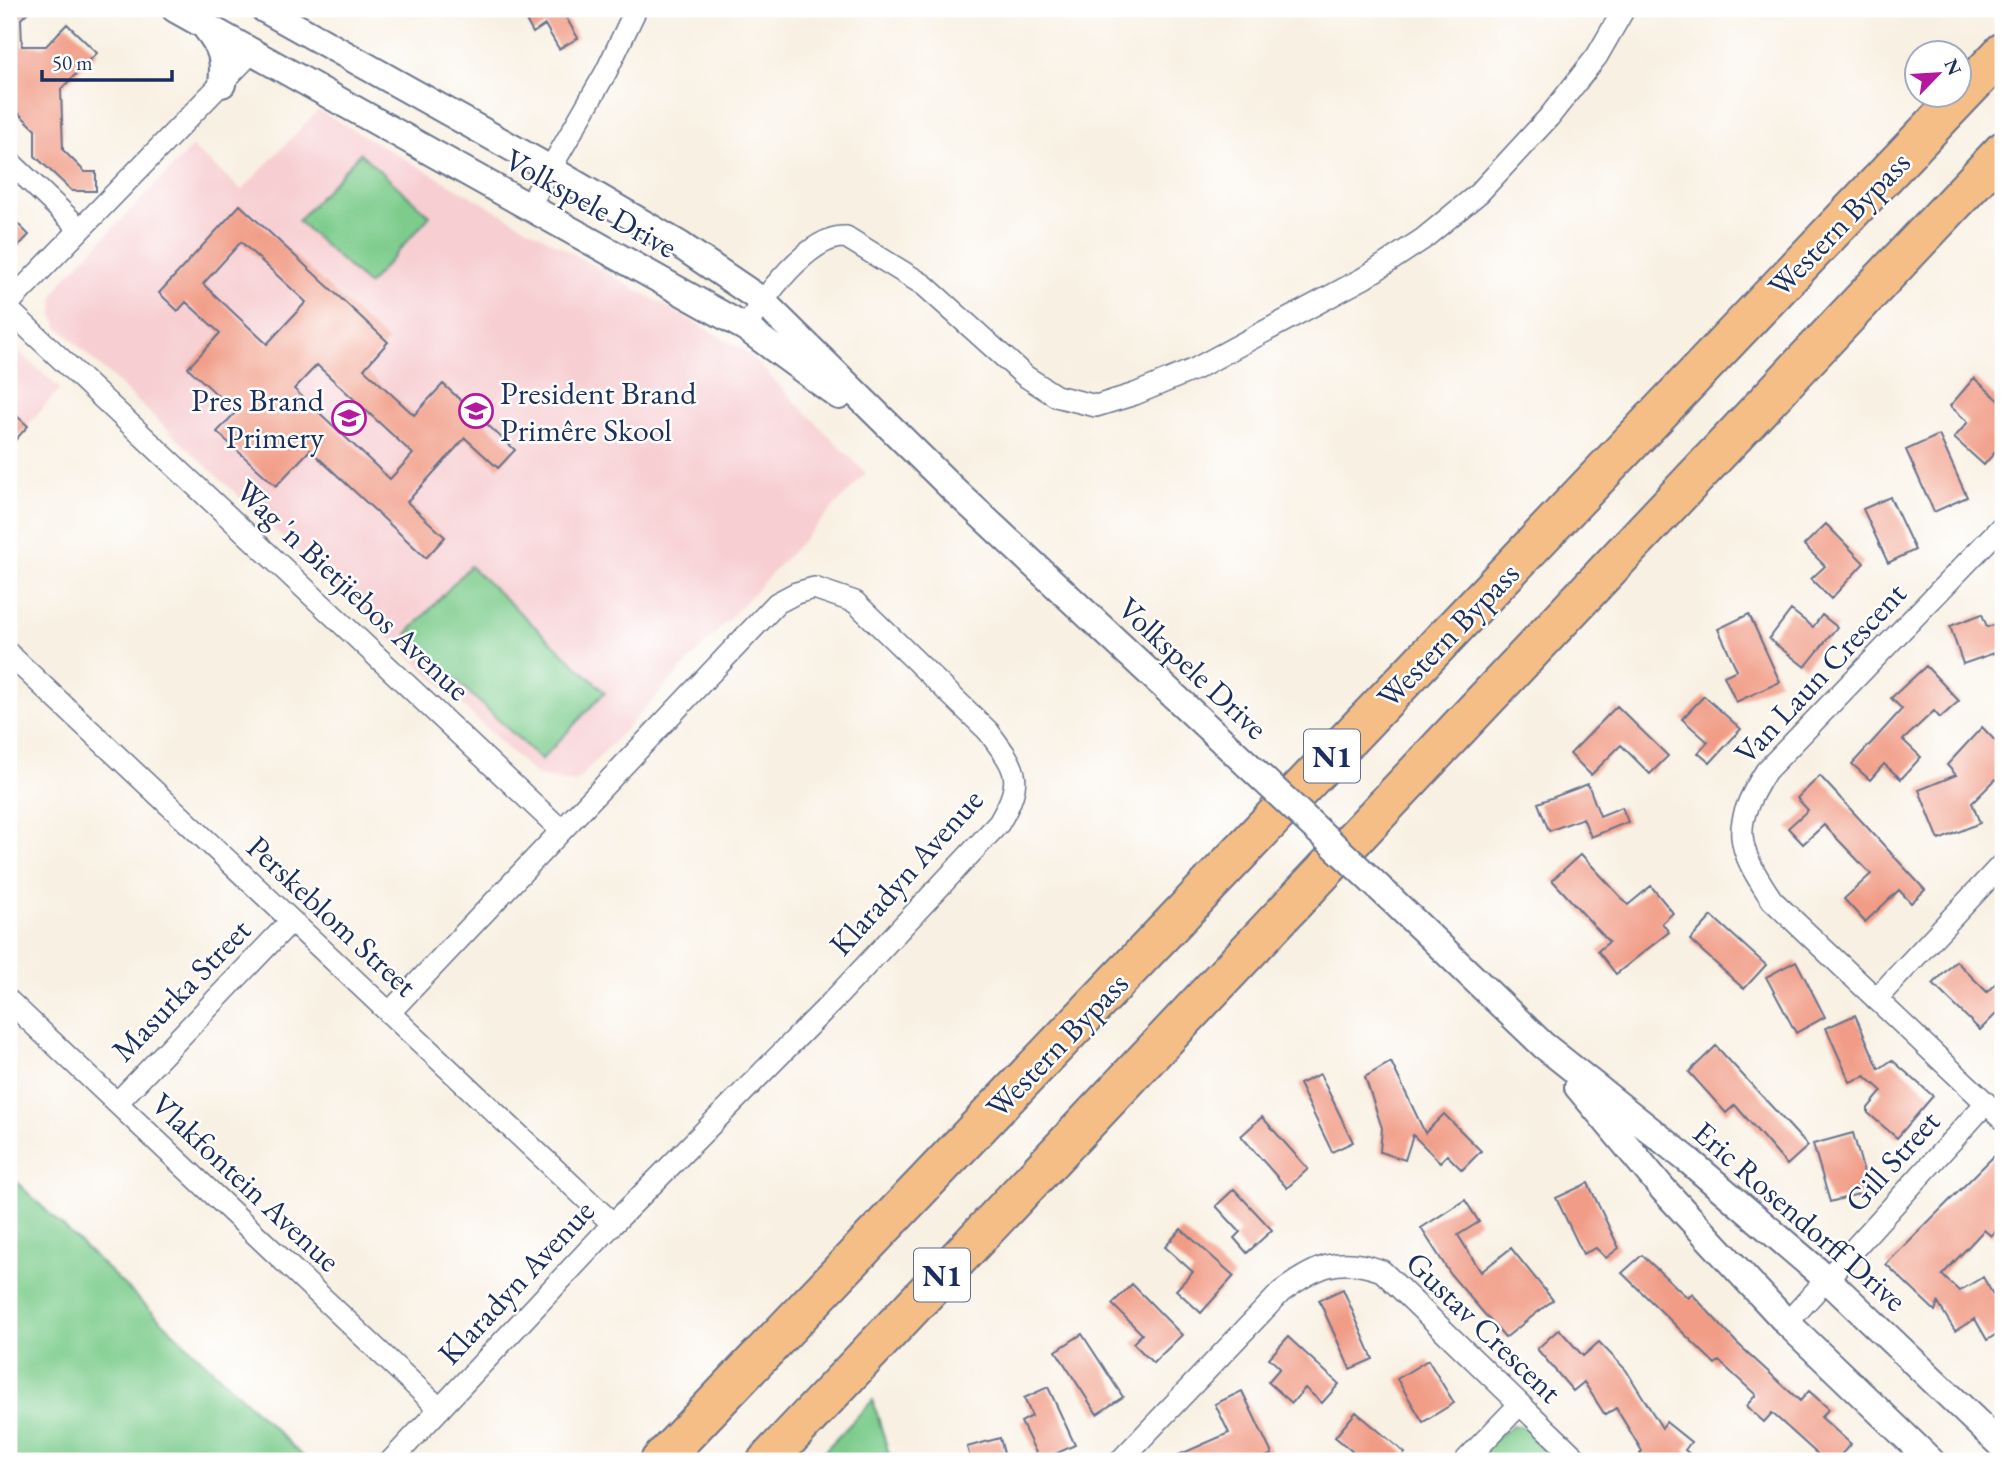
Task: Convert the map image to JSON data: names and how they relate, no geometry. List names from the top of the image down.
{
  "streets": {
    "highway": ["Western Bypass", "N1"],
    "street": [
      "Volkspele Drive",
      "Wag 'n Bietjiebos Avenue",
      "Van Laun Crescent",
      "Klaradyn Avenue",
      "Perskeblom Street",
      "Masurka Street",
      "Gill Street",
      "Vlakfontein Avenue",
      "Eric Rosendorff Drive",
      "Gustav Crescent"
    ]
  },
  "crossings": [
    ["Volkspele Drive", "Eric Rosendorff Drive"],
    ["Wag 'n Bietjiebos Avenue", "Klaradyn Avenue"],
    ["Van Laun Crescent", "Gill Street"],
    ["Klaradyn Avenue", "Perskeblom Street"],
    ["Klaradyn Avenue", "Vlakfontein Avenue"],
    ["Perskeblom Street", "Masurka Street"],
    ["Masurka Street", "Vlakfontein Avenue"],
    ["Gill Street", "Eric Rosendorff Drive"]
  ],
  "places": {
    "school or university": ["President Brand Primêre Skool", "Pres Brand Primery"]
  },
  "scale_bar": "50 m",
  "north": "top right"
}
